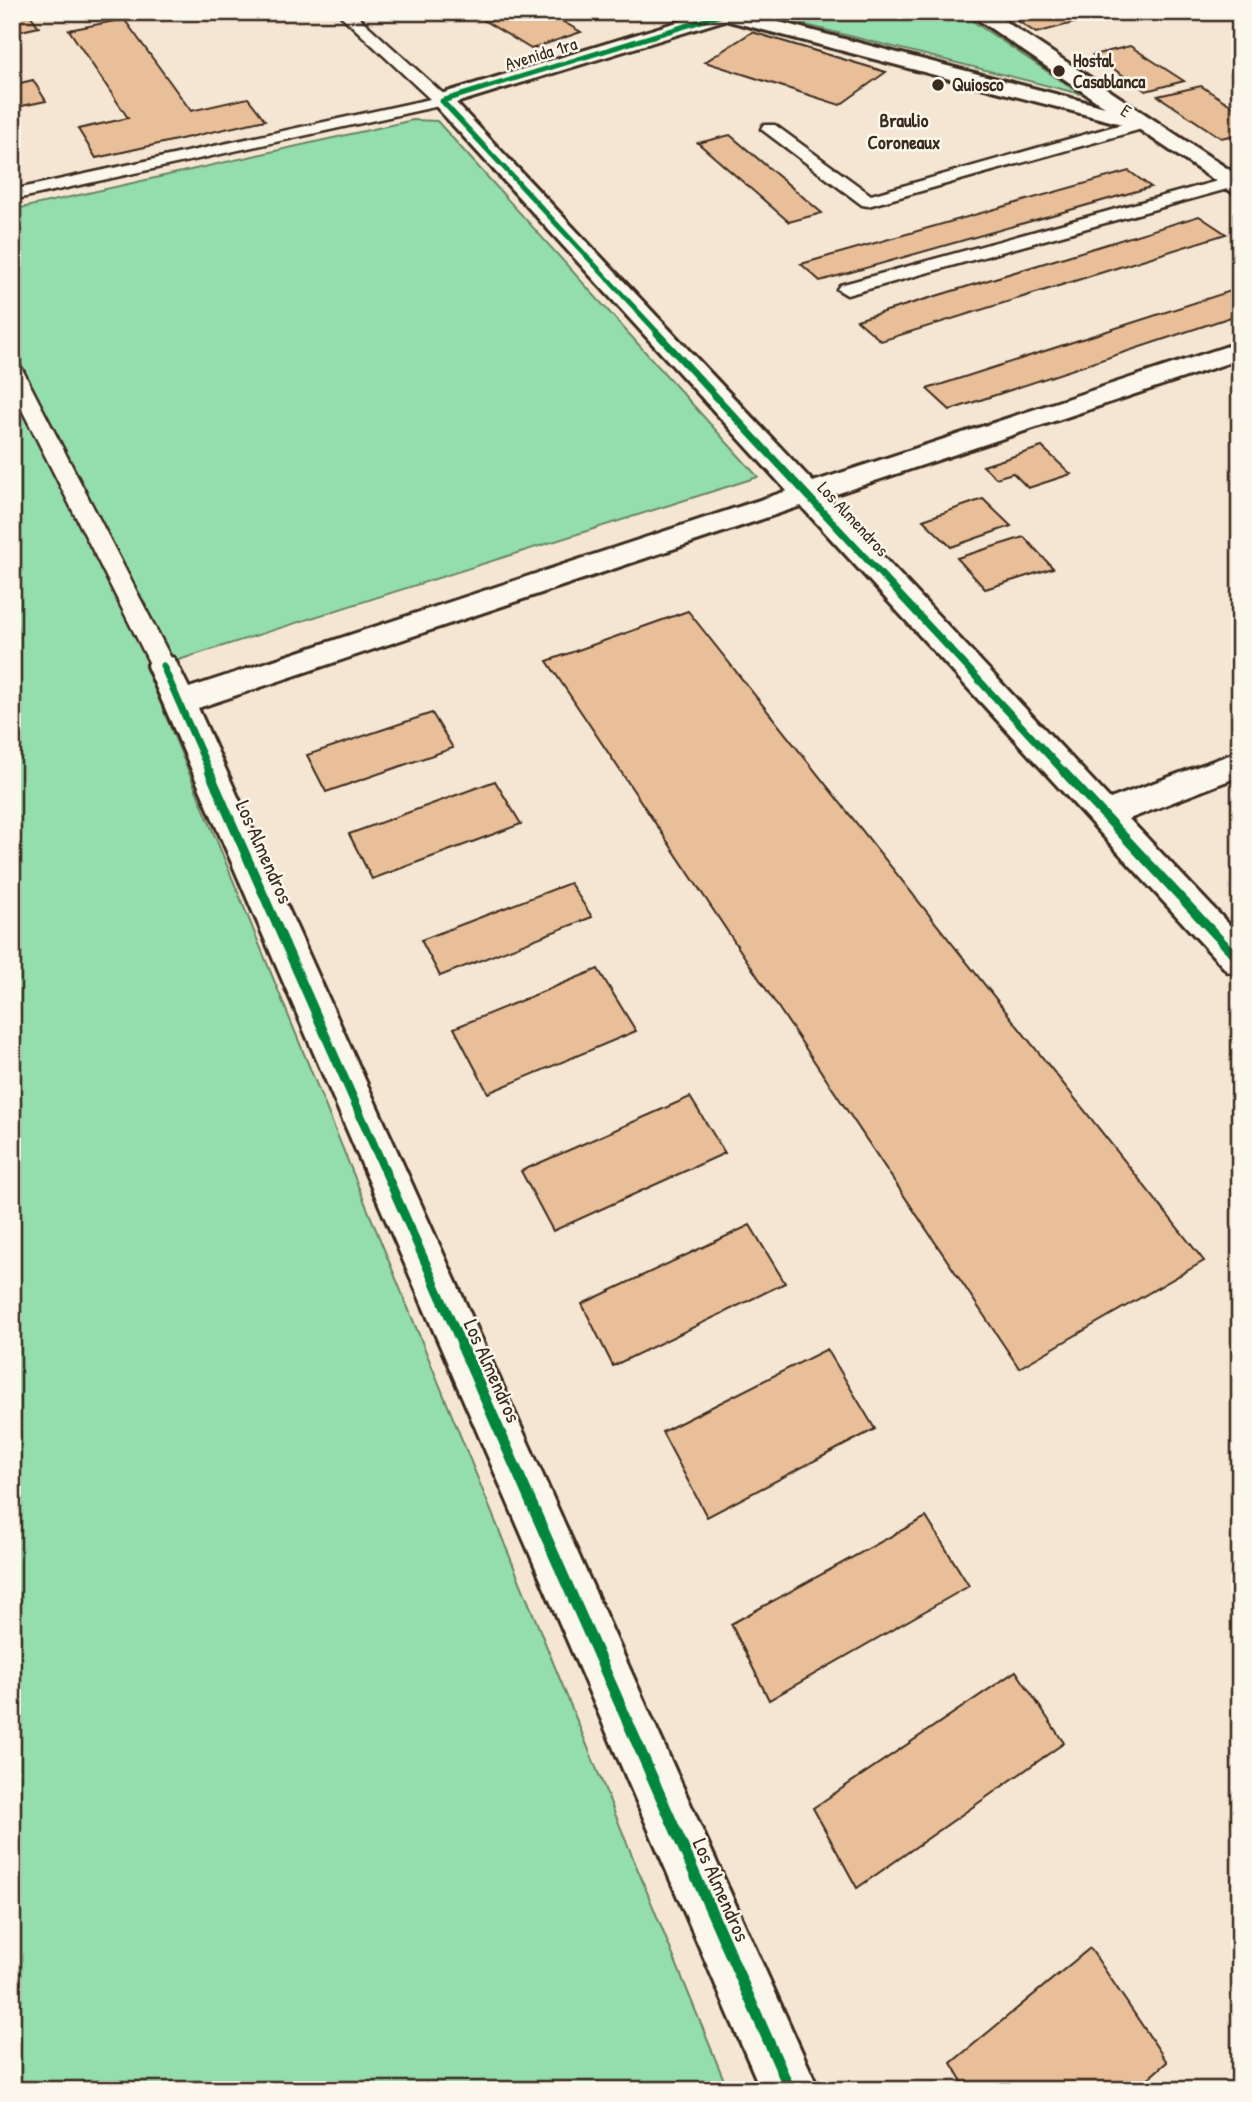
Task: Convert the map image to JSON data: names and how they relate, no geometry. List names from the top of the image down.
{
  "streets": {
    "street": ["Avenida 1ra", "E", "Los Almendros"]
  },
  "crossings": [
    ["Avenida 1ra", "Los Almendros"]
  ],
  "districts": ["Braulio Coroneaux"],
  "places": ["Hostal Casablanca", "Quiosco"]
}
